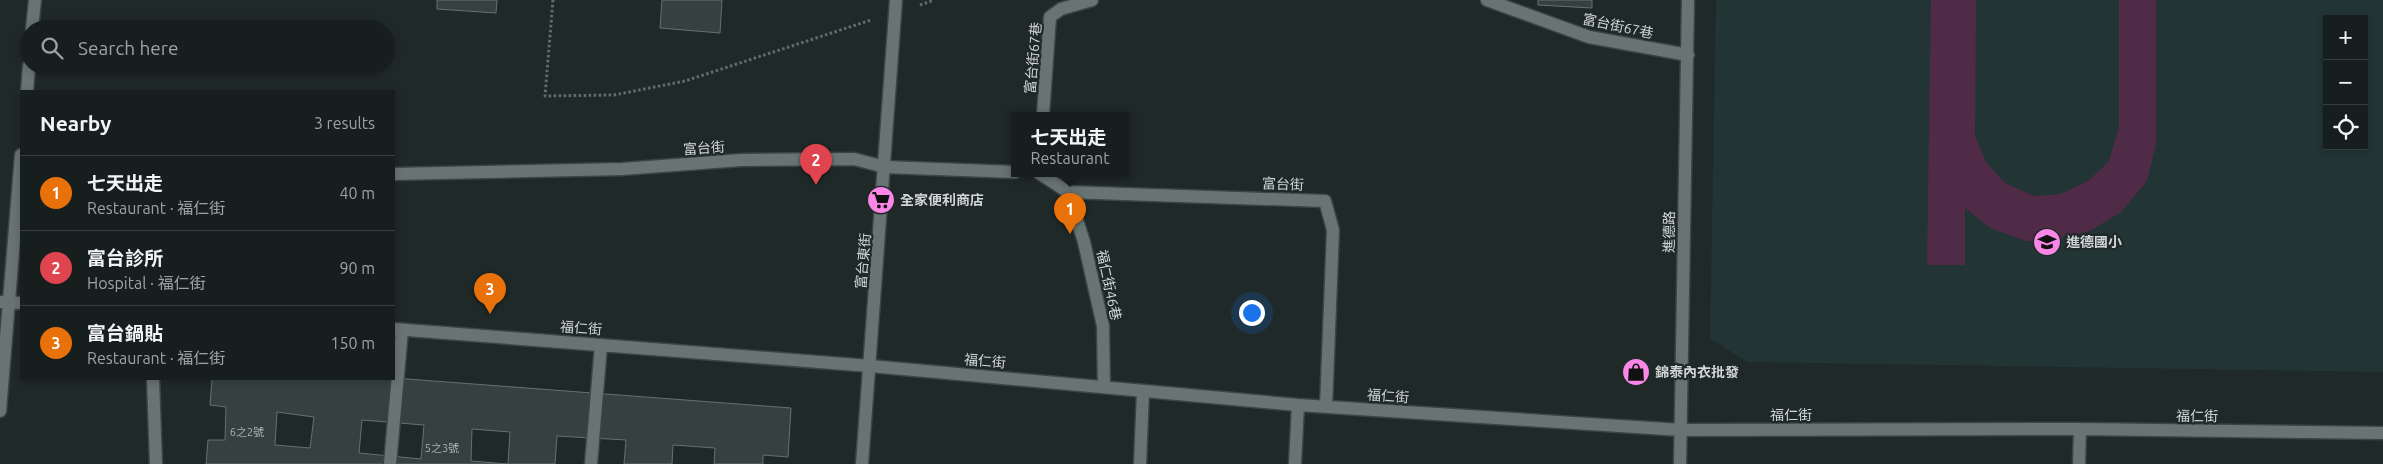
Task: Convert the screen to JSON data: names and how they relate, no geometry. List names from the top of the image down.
{
  "streets": {
    "street": [
      "富台街67巷",
      "富台街",
      "進德路",
      "富台東街",
      "福仁街46巷",
      "福仁街"
    ]
  },
  "crossings": [
    ["富台街67巷", "進德路"],
    ["富台街", "富台東街"],
    ["富台街", "福仁街46巷"],
    ["富台街", "福仁街"],
    ["進德路", "福仁街"],
    ["富台東街", "福仁街"],
    ["福仁街46巷", "福仁街"]
  ],
  "places": {
    "supermarket": ["全家便利商店"],
    "school or university": ["進德國小"],
    "shop": ["錦泰內衣批發"]
  },
  "house_numbers": ["6之2號", "5之3號"],
  "page": {
    "map_buttons": ["+", "−"],
    "search": "Search here",
    "heading": ["Nearby", "3 results"],
    "popup": ["七天出走", "Restaurant"],
    "pins": ["2", "1", "3"],
    "list": [
      {
        "mark": "1",
        "name": "七天出走",
        "note": "Restaurant · 福仁街",
        "value": "40 m"
      },
      {
        "mark": "2",
        "name": "富台診所",
        "note": "Hospital · 福仁街",
        "value": "90 m"
      },
      {
        "mark": "3",
        "name": "富台鍋貼",
        "note": "Restaurant · 福仁街",
        "value": "150 m"
      }
    ]
  }
}
